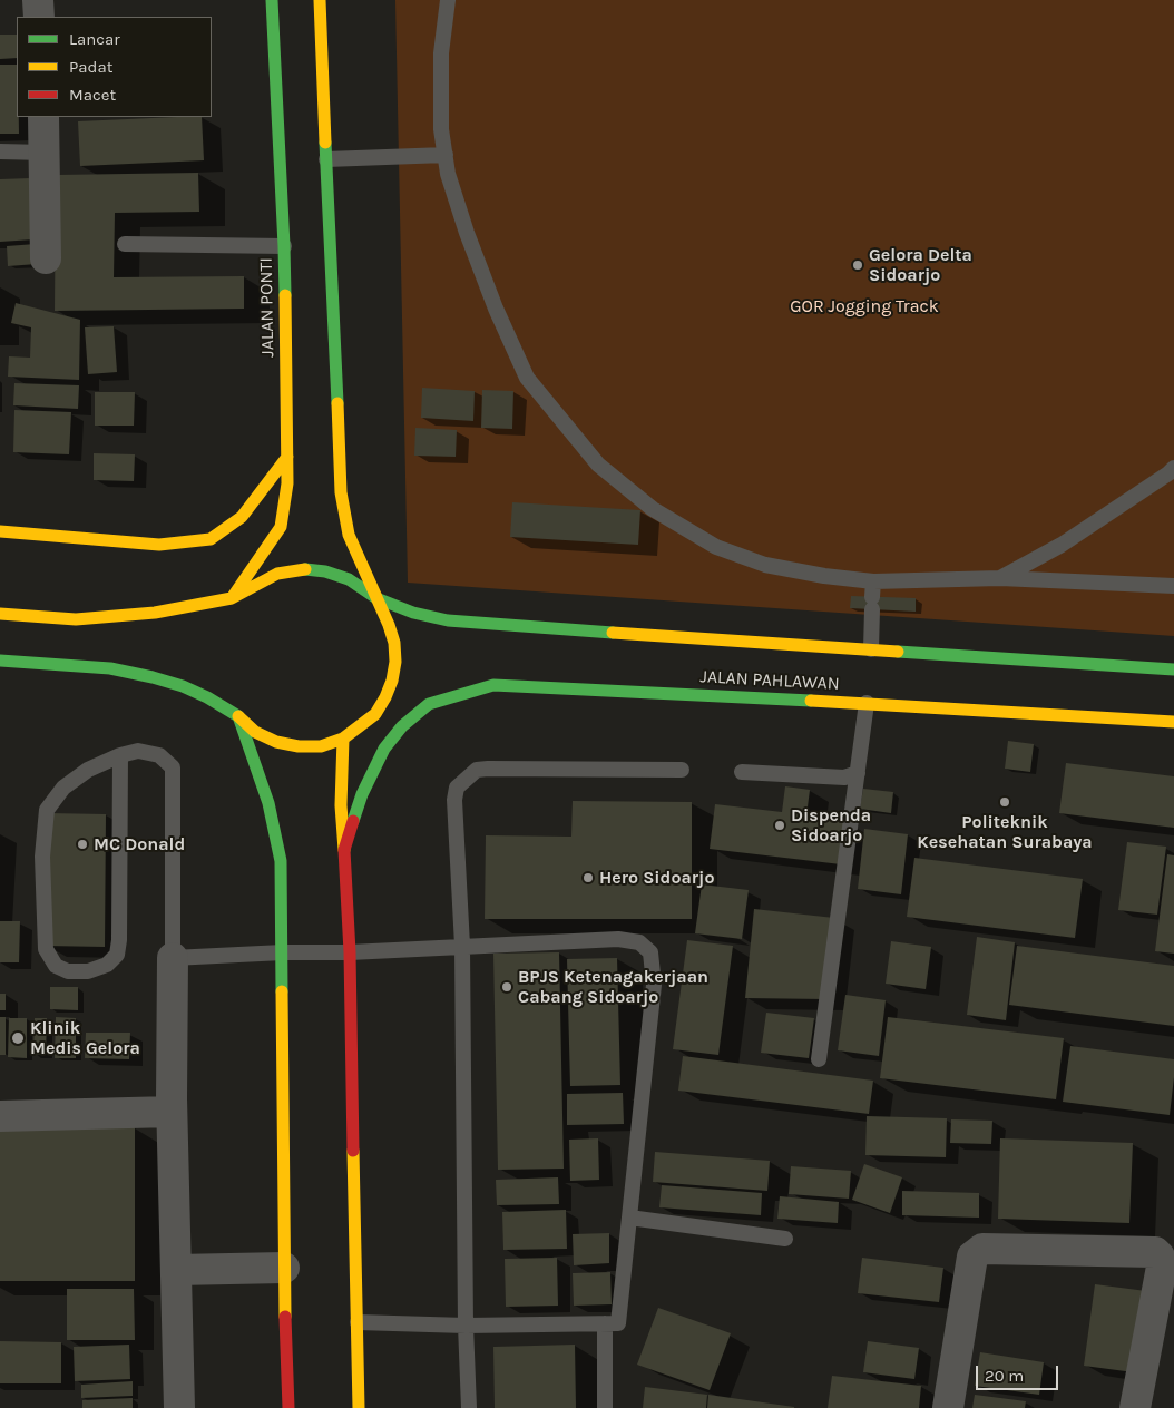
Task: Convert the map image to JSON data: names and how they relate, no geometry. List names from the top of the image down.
{
  "streets": {
    "main road": ["JALAN PONTI", "JALAN PAHLAWAN"]
  },
  "crossings": [
    ["JALAN PONTI", "JALAN PAHLAWAN"]
  ],
  "parks": ["GOR Jogging Track"],
  "places": [
    "Gelora Delta Sidoarjo",
    "Politeknik Kesehatan Surabaya",
    "Dispenda Sidoarjo",
    "MC Donald",
    "Hero Sidoarjo",
    "BPJS Ketenagakerjaan Cabang Sidoarjo",
    "Klinik Medis Gelora"
  ],
  "legend": ["Lancar", "Padat", "Macet"],
  "scale_bar": "20 m"
}
